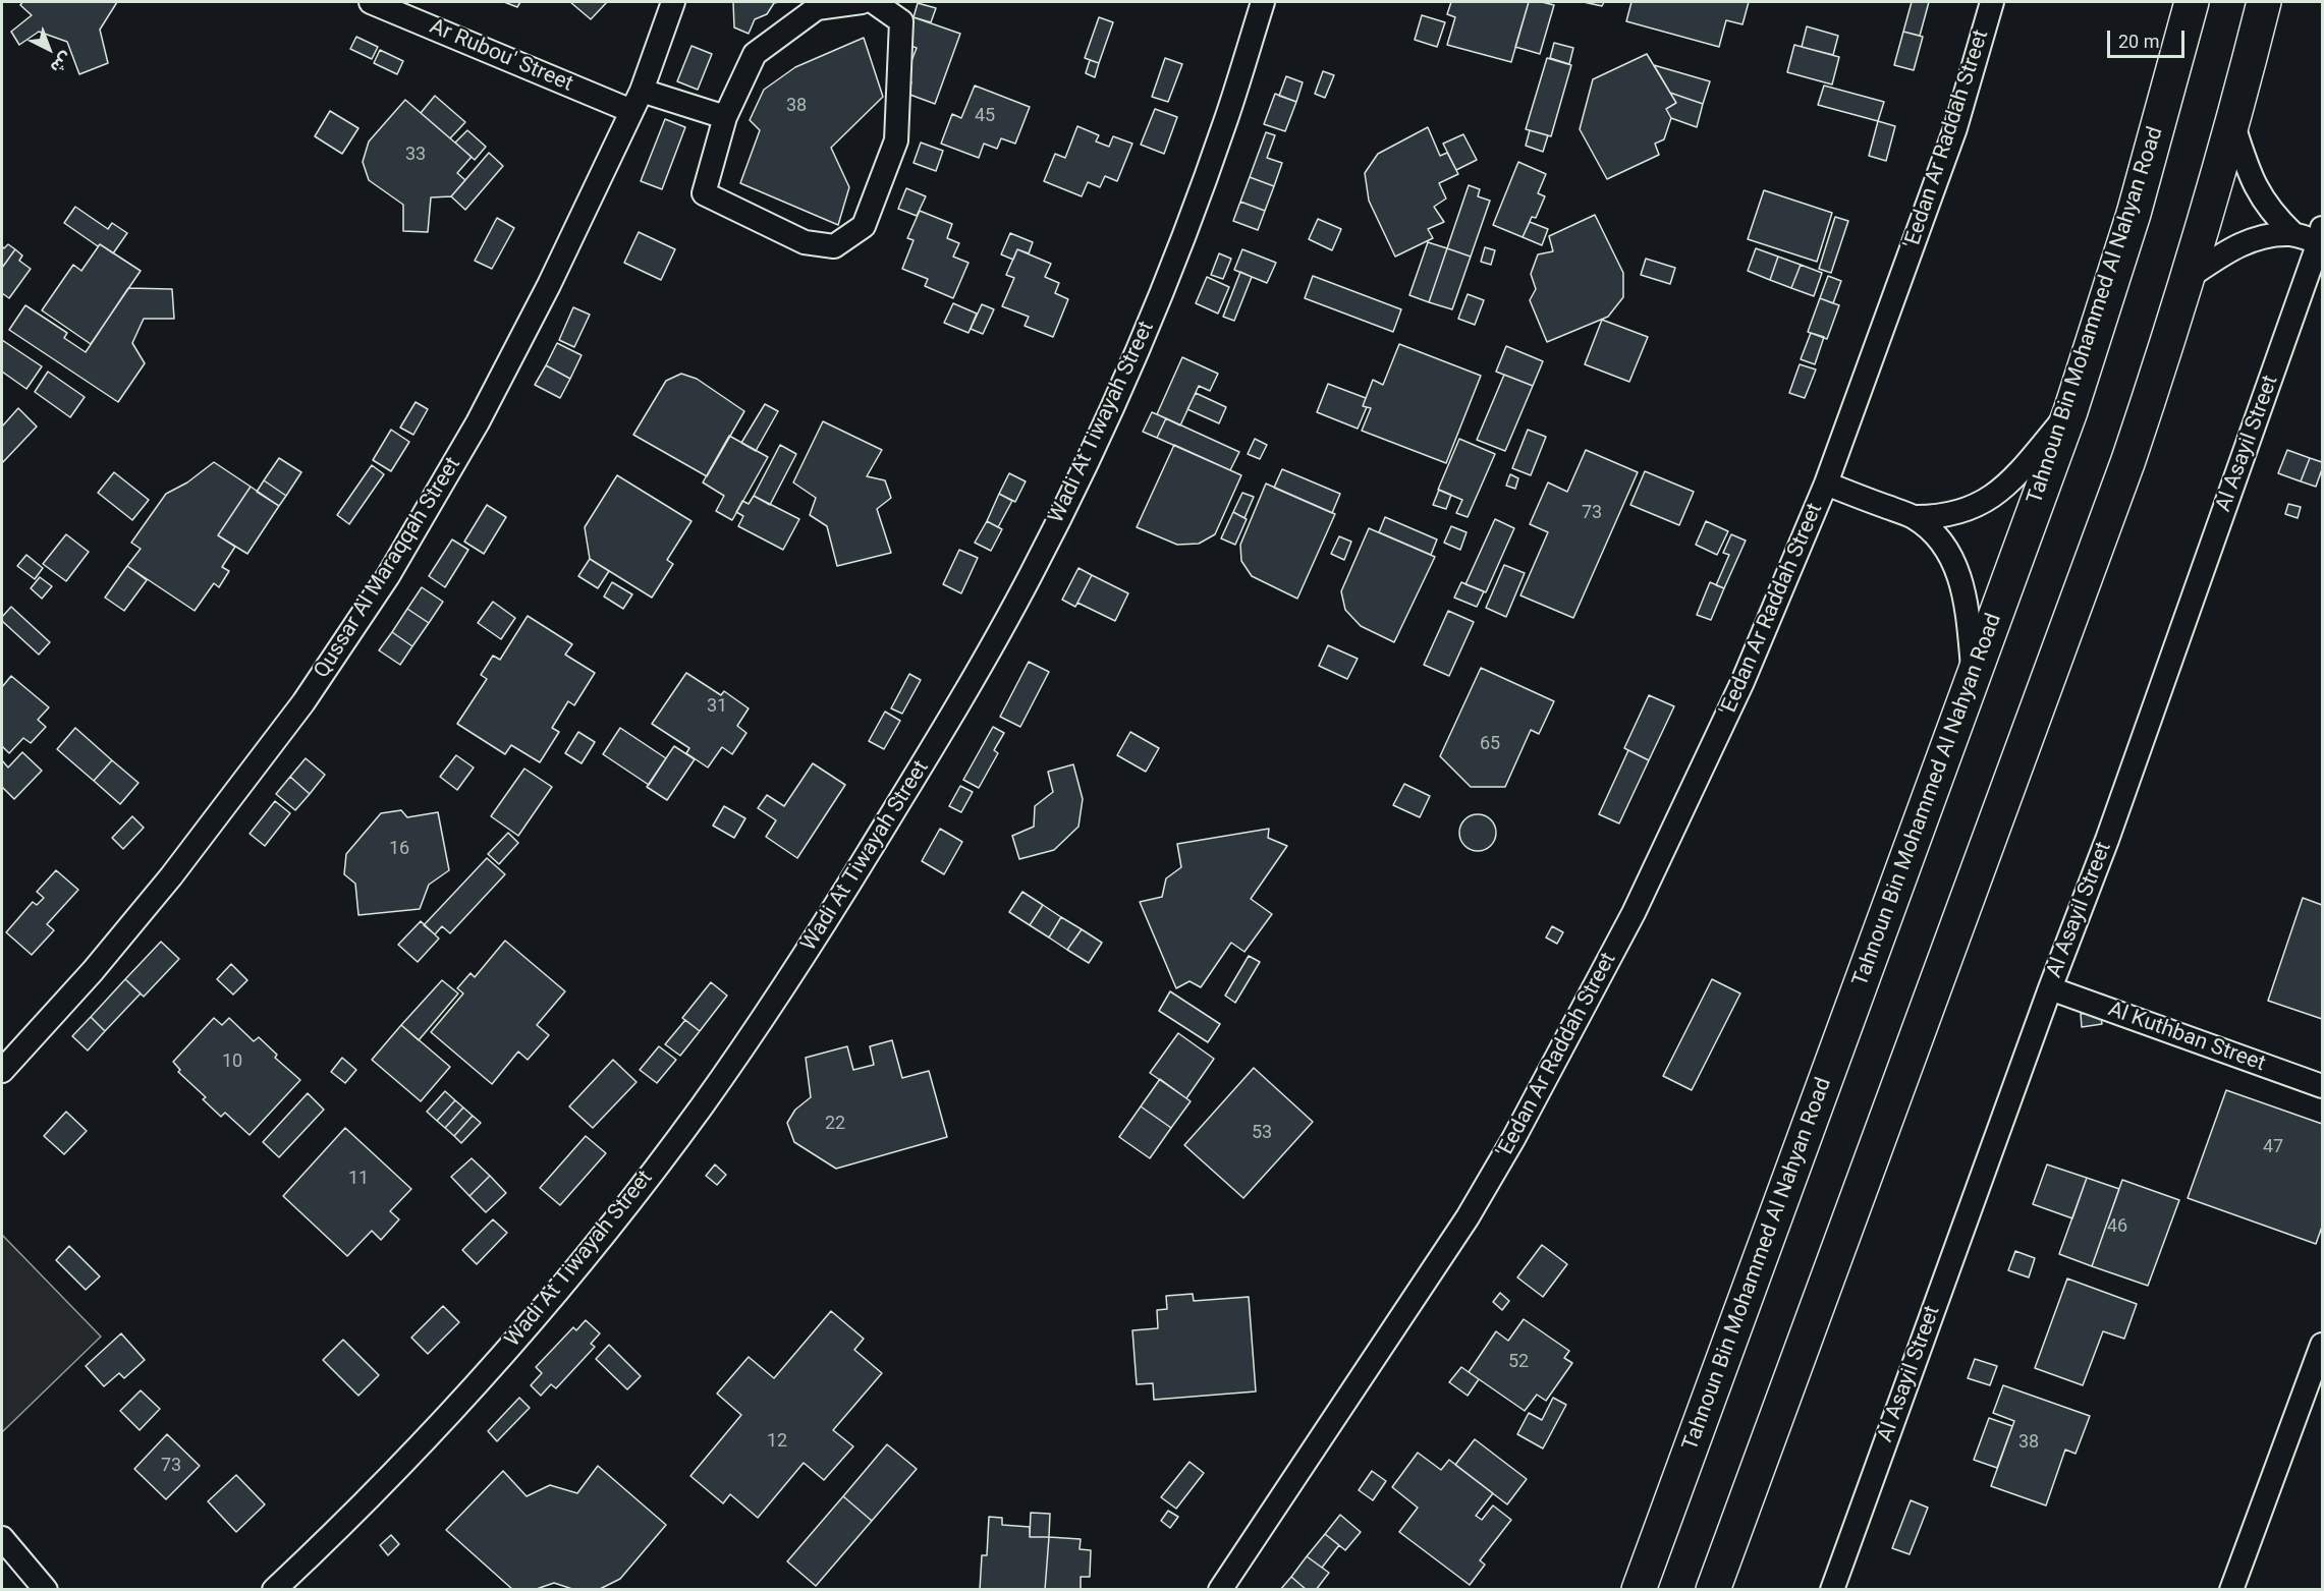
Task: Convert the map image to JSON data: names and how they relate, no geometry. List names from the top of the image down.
{
  "streets": {
    "main road": ["Tahnoun Bin Mohammed Al Nahyan Road"],
    "street": [
      "Ar Rubou' Street",
      "'Eedan Ar Raddah Street",
      "Wadi At Tiwayah Street",
      "Al Asayil Street",
      "Qussar Al Maraqqah Street",
      "Al Kuthban Street"
    ]
  },
  "crossings": [
    ["Ar Rubou' Street", "Qussar Al Maraqqah Street"],
    ["'Eedan Ar Raddah Street", "Tahnoun Bin Mohammed Al Nahyan Road"],
    ["Al Asayil Street", "Al Kuthban Street"]
  ],
  "house_numbers": [
    "38",
    "45",
    "33",
    "73",
    "31",
    "65",
    "16",
    "10",
    "22",
    "53",
    "47",
    "11",
    "46",
    "52",
    "12",
    "38",
    "73"
  ],
  "scale_bar": "20 m",
  "north": "bottom right"
}
